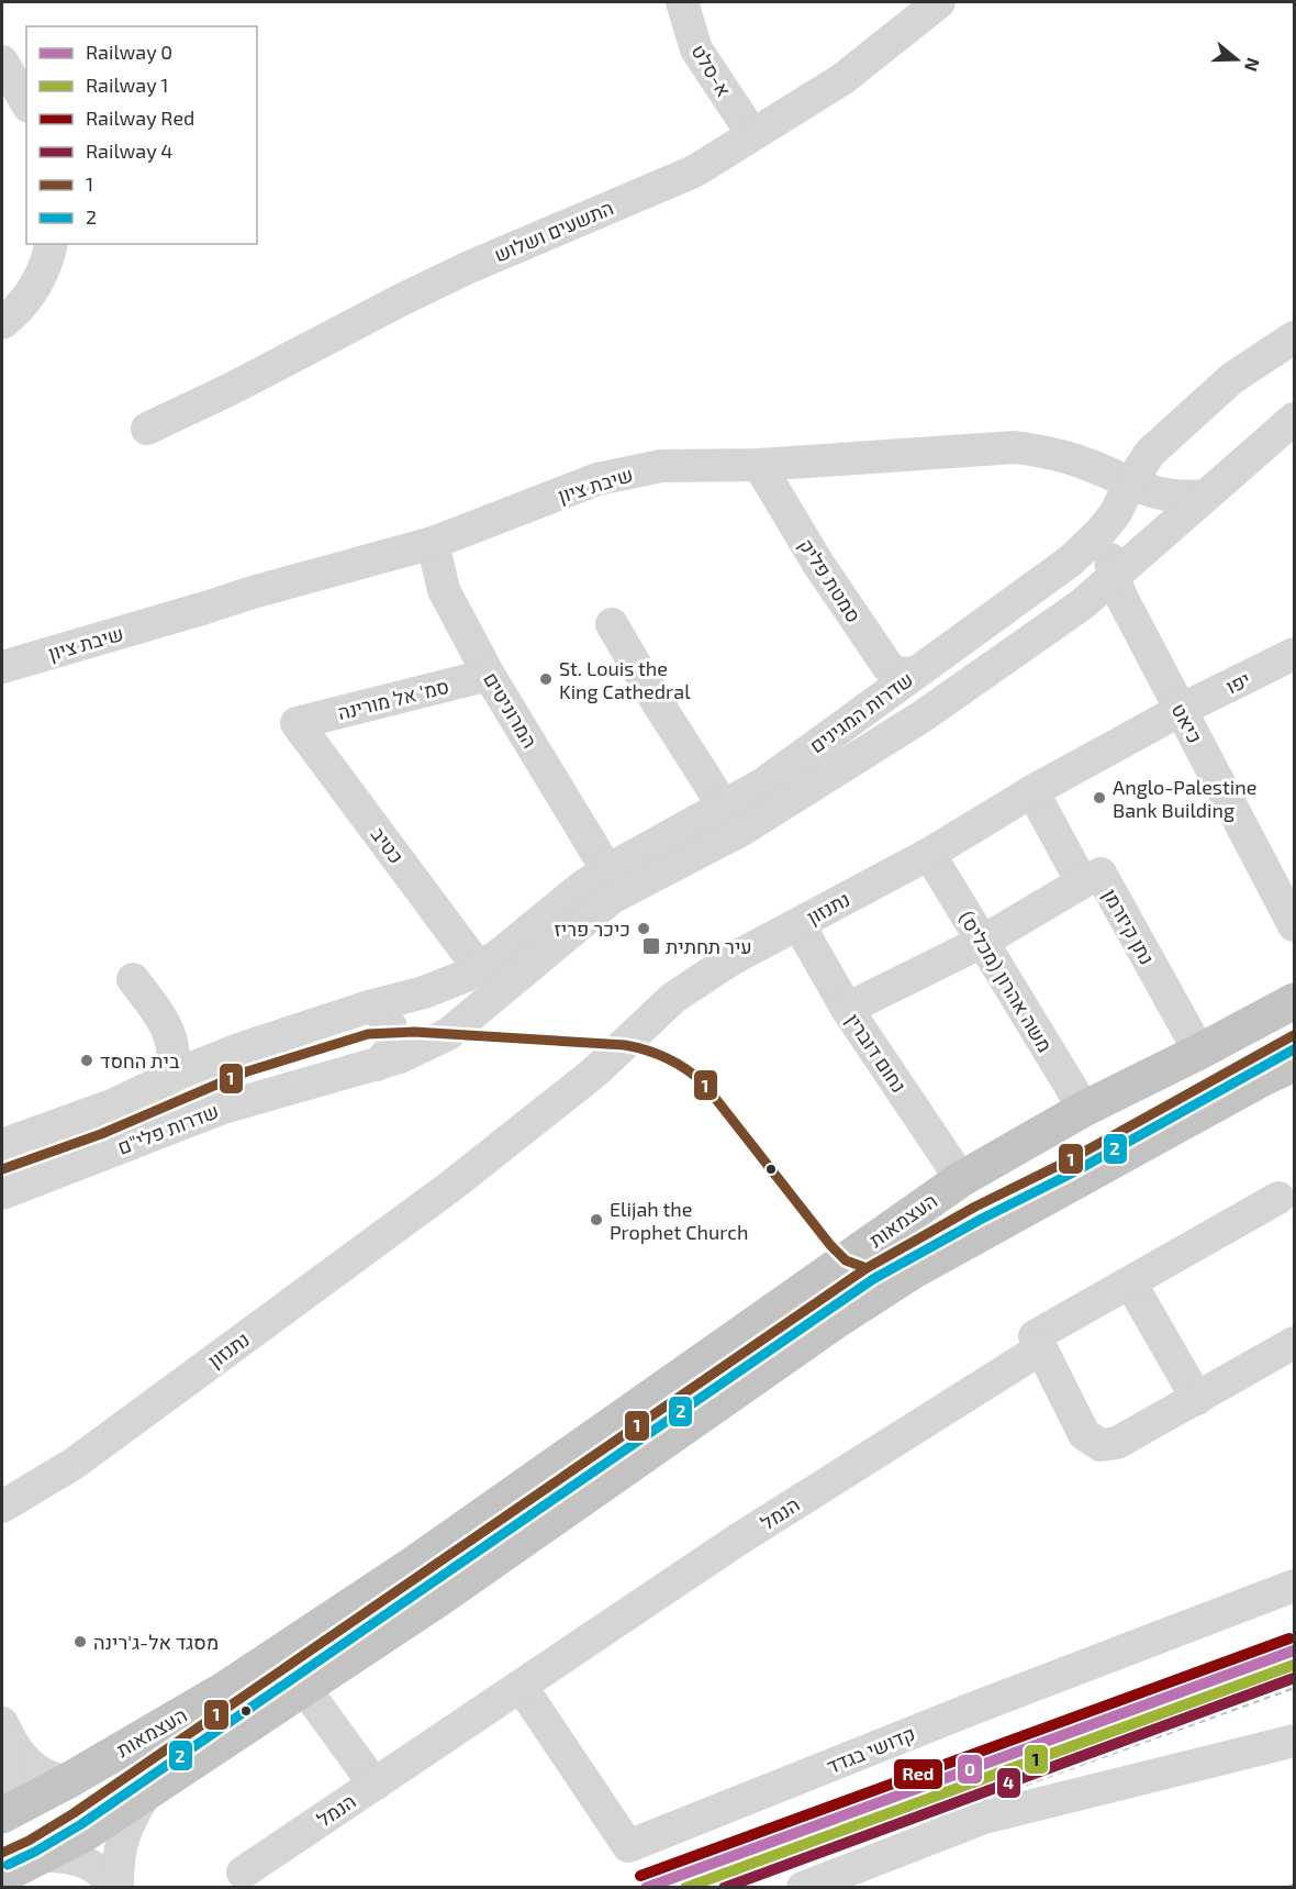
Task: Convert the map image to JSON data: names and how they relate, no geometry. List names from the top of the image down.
{
  "streets": {
    "highway": ["העצמאות"],
    "street": [
      "א-סלט",
      "התשעים ושלוש",
      "שיבת ציון",
      "סמטת פליק",
      "יפו",
      "סמ' אל מורינה",
      "המרוניטים",
      "שדרות המגינים",
      "כיאט",
      "כטיב",
      "נתנזון",
      "נתן קיזרמן",
      "משה אהרון (מכליס)",
      "נחום דוברין",
      "שדרות פלי\"ם",
      "הנמל",
      "קדושי בגדד"
    ]
  },
  "crossings": [
    ["א-סלט", "התשעים ושלוש"],
    ["שיבת ציון", "סמטת פליק"],
    ["שיבת ציון", "המרוניטים"],
    ["שיבת ציון", "שדרות המגינים"],
    ["סמטת פליק", "שדרות המגינים"],
    ["יפו", "כיאט"],
    ["יפו", "נתנזון"],
    ["סמ' אל מורינה", "המרוניטים"],
    ["סמ' אל מורינה", "כטיב"],
    ["המרוניטים", "שדרות המגינים"],
    ["שדרות המגינים", "כיאט"],
    ["שדרות המגינים", "כטיב"],
    ["שדרות המגינים", "שדרות פלי\"ם"],
    ["כיאט", "נתנזון"],
    ["נתנזון", "נתן קיזרמן"],
    ["נתנזון", "משה אהרון (מכליס)"],
    ["נתנזון", "נחום דוברין"],
    ["נתן קיזרמן", "העצמאות"],
    ["משה אהרון (מכליס)", "העצמאות"],
    ["נחום דוברין", "העצמאות"],
    ["הנמל", "קדושי בגדד"]
  ],
  "places": {
    "other": [
      "St. Louis the King Cathedral",
      "Anglo-Palestine Bank Building",
      "כיכר פריז",
      "בית החסד",
      "Elijah the Prophet Church",
      "מסגד אל-ג'רינה"
    ],
    "transit": ["עיר תחתית"]
  },
  "lines": [
    "transit line 1",
    "transit line 2",
    "rail line Red",
    "rail line 0",
    "rail line 1",
    "rail line 4"
  ],
  "legend": [
    "Railway 0",
    "Railway 1",
    "Railway Red",
    "Railway 4",
    "1",
    "2"
  ],
  "north": "right"
}
